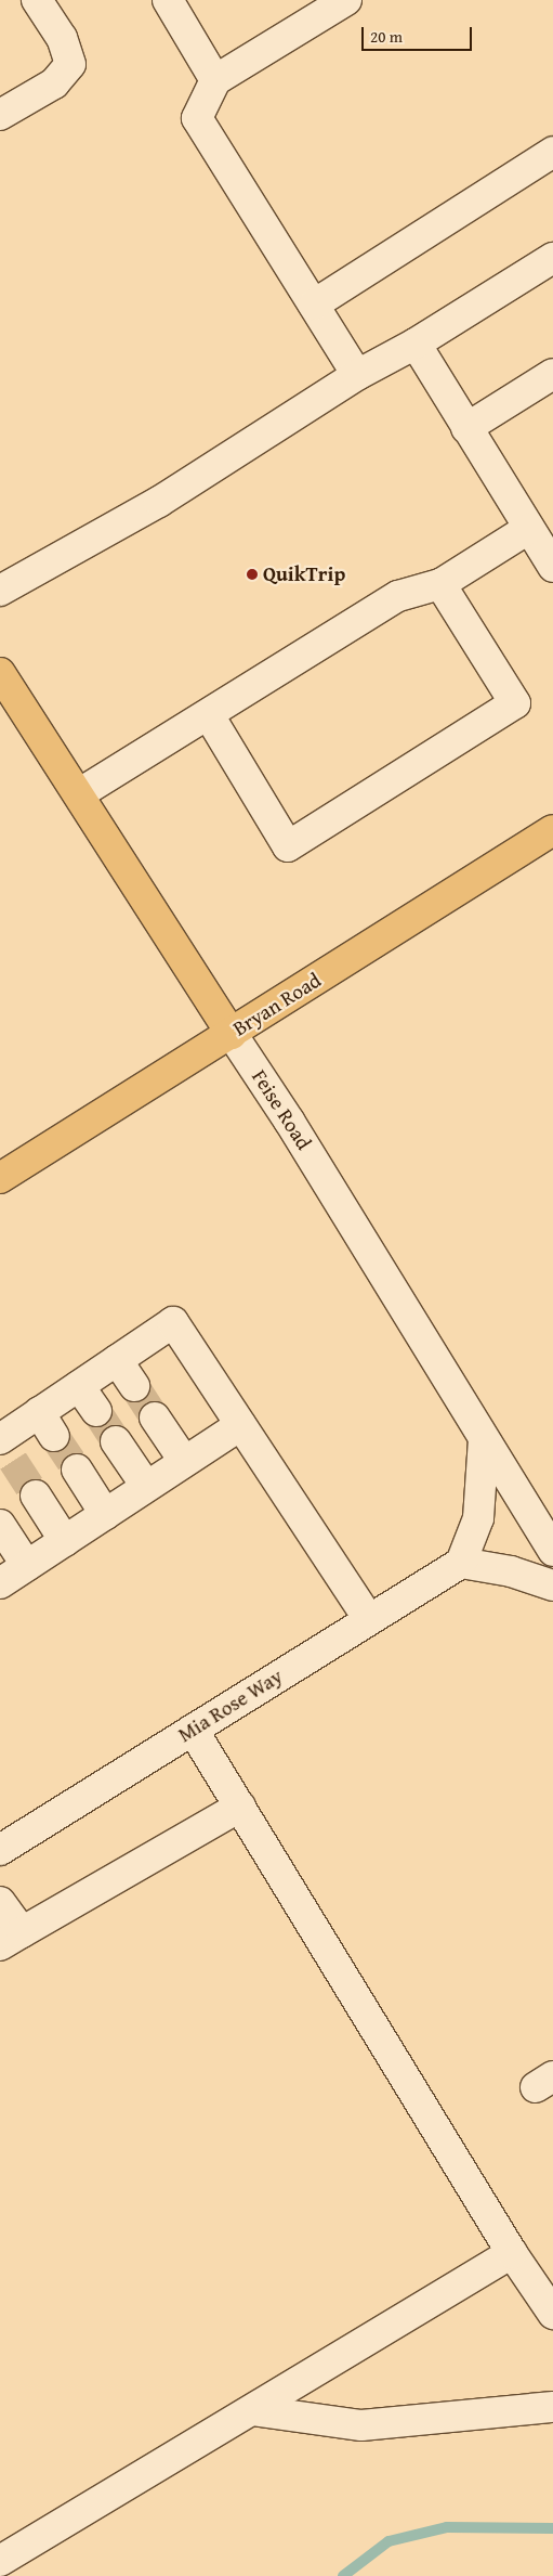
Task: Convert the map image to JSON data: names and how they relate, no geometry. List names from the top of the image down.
{
  "streets": {
    "main road": ["Bryan Road", "Feise Road"],
    "street": ["Mia Rose Way"]
  },
  "crossings": [
    ["Bryan Road", "Feise Road"]
  ],
  "places": ["QuikTrip"],
  "scale_bar": "20 m"
}
